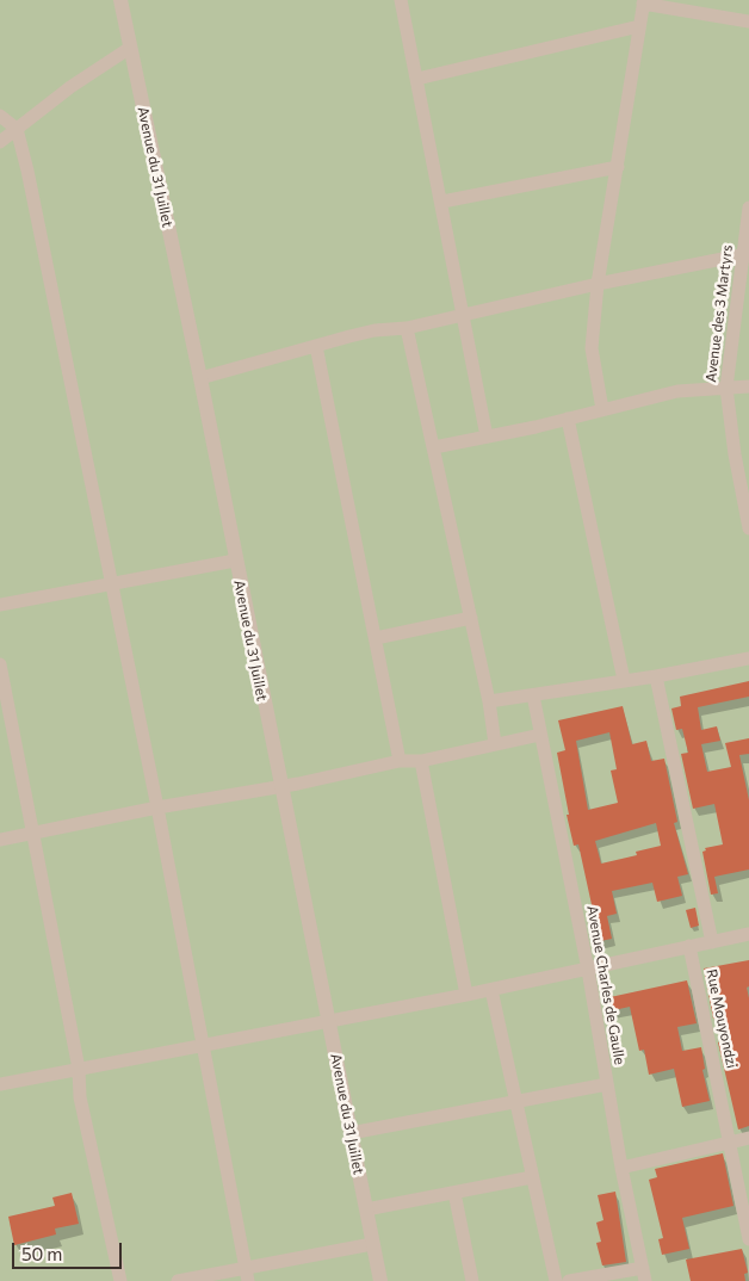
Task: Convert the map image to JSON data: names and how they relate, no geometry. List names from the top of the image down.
{
  "streets": {
    "street": [
      "Avenue du 31 Juillet",
      "Avenue des 3 Martyrs",
      "Avenue Charles de Gaulle",
      "Rue Mouyondzi"
    ]
  },
  "scale_bar": "50 m"
}
